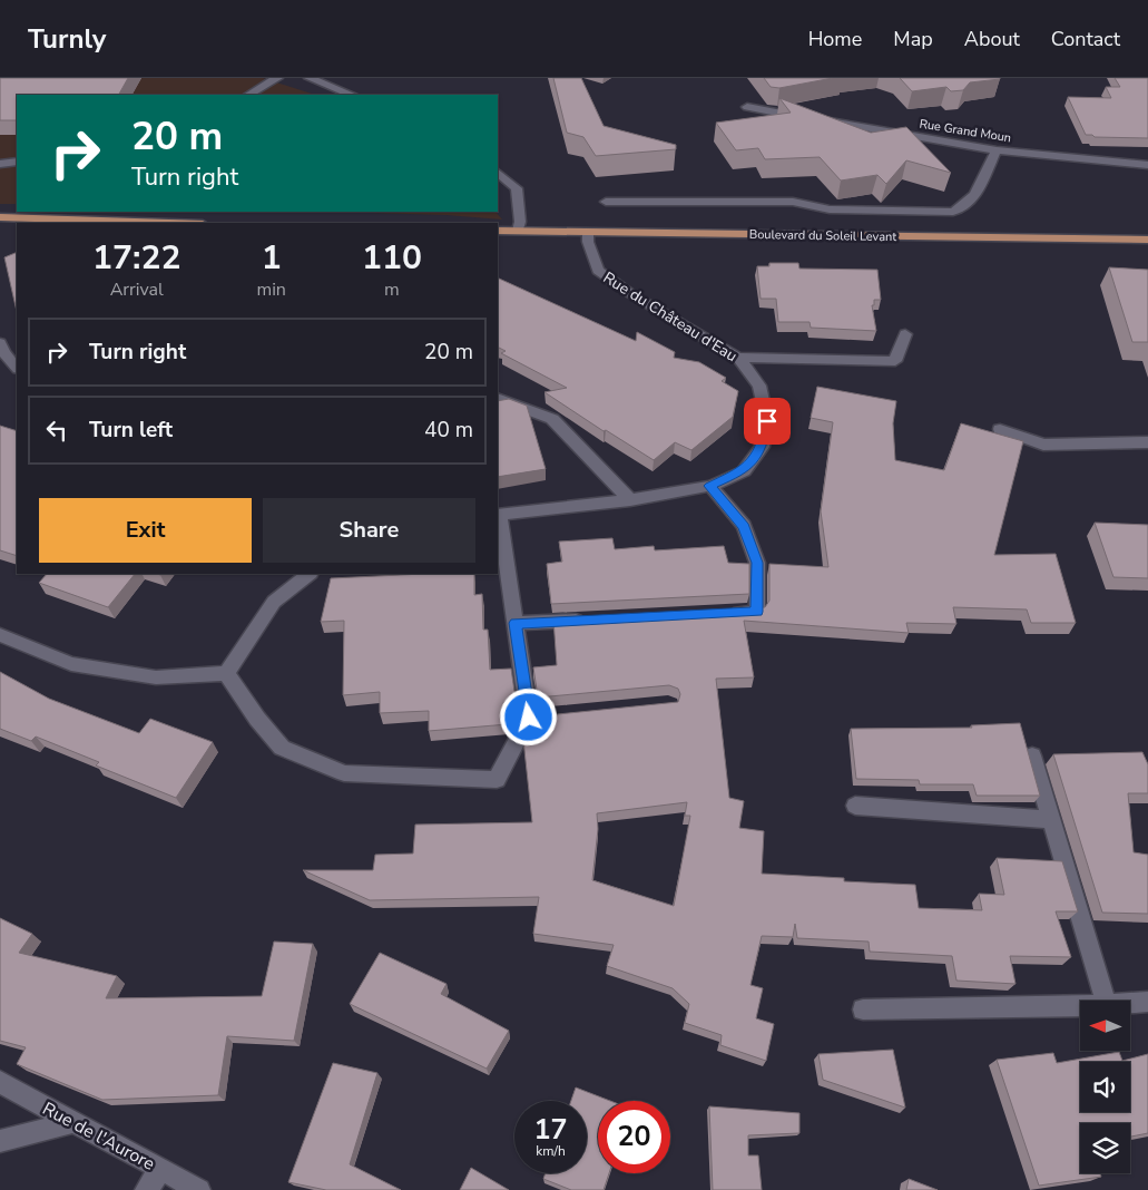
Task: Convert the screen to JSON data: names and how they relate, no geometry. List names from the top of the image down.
{
  "streets": {
    "main road": ["Boulevard du Soleil Levant"],
    "street": ["Rue Grand Moun", "Rue du Château d'Eau", "Rue de l'Aurore"]
  },
  "crossings": [
    ["Boulevard du Soleil Levant", "Rue du Château d'Eau"]
  ],
  "north": "left",
  "page": {
    "header": "Turnly",
    "nav": [
      "Home",
      "Map",
      "About",
      "Contact"
    ],
    "turn": ["20 m", "Turn right"],
    "eta": [
      "17:22",
      "Arrival",
      "1",
      "min",
      "110",
      "m"
    ],
    "list": [
      {
        "name": "Turn right",
        "value": "20 m"
      },
      {
        "name": "Turn left",
        "value": "40 m"
      }
    ],
    "buttons": ["Exit", "Share"],
    "speed": "17 km/h",
    "limit": "20"
  }
}
